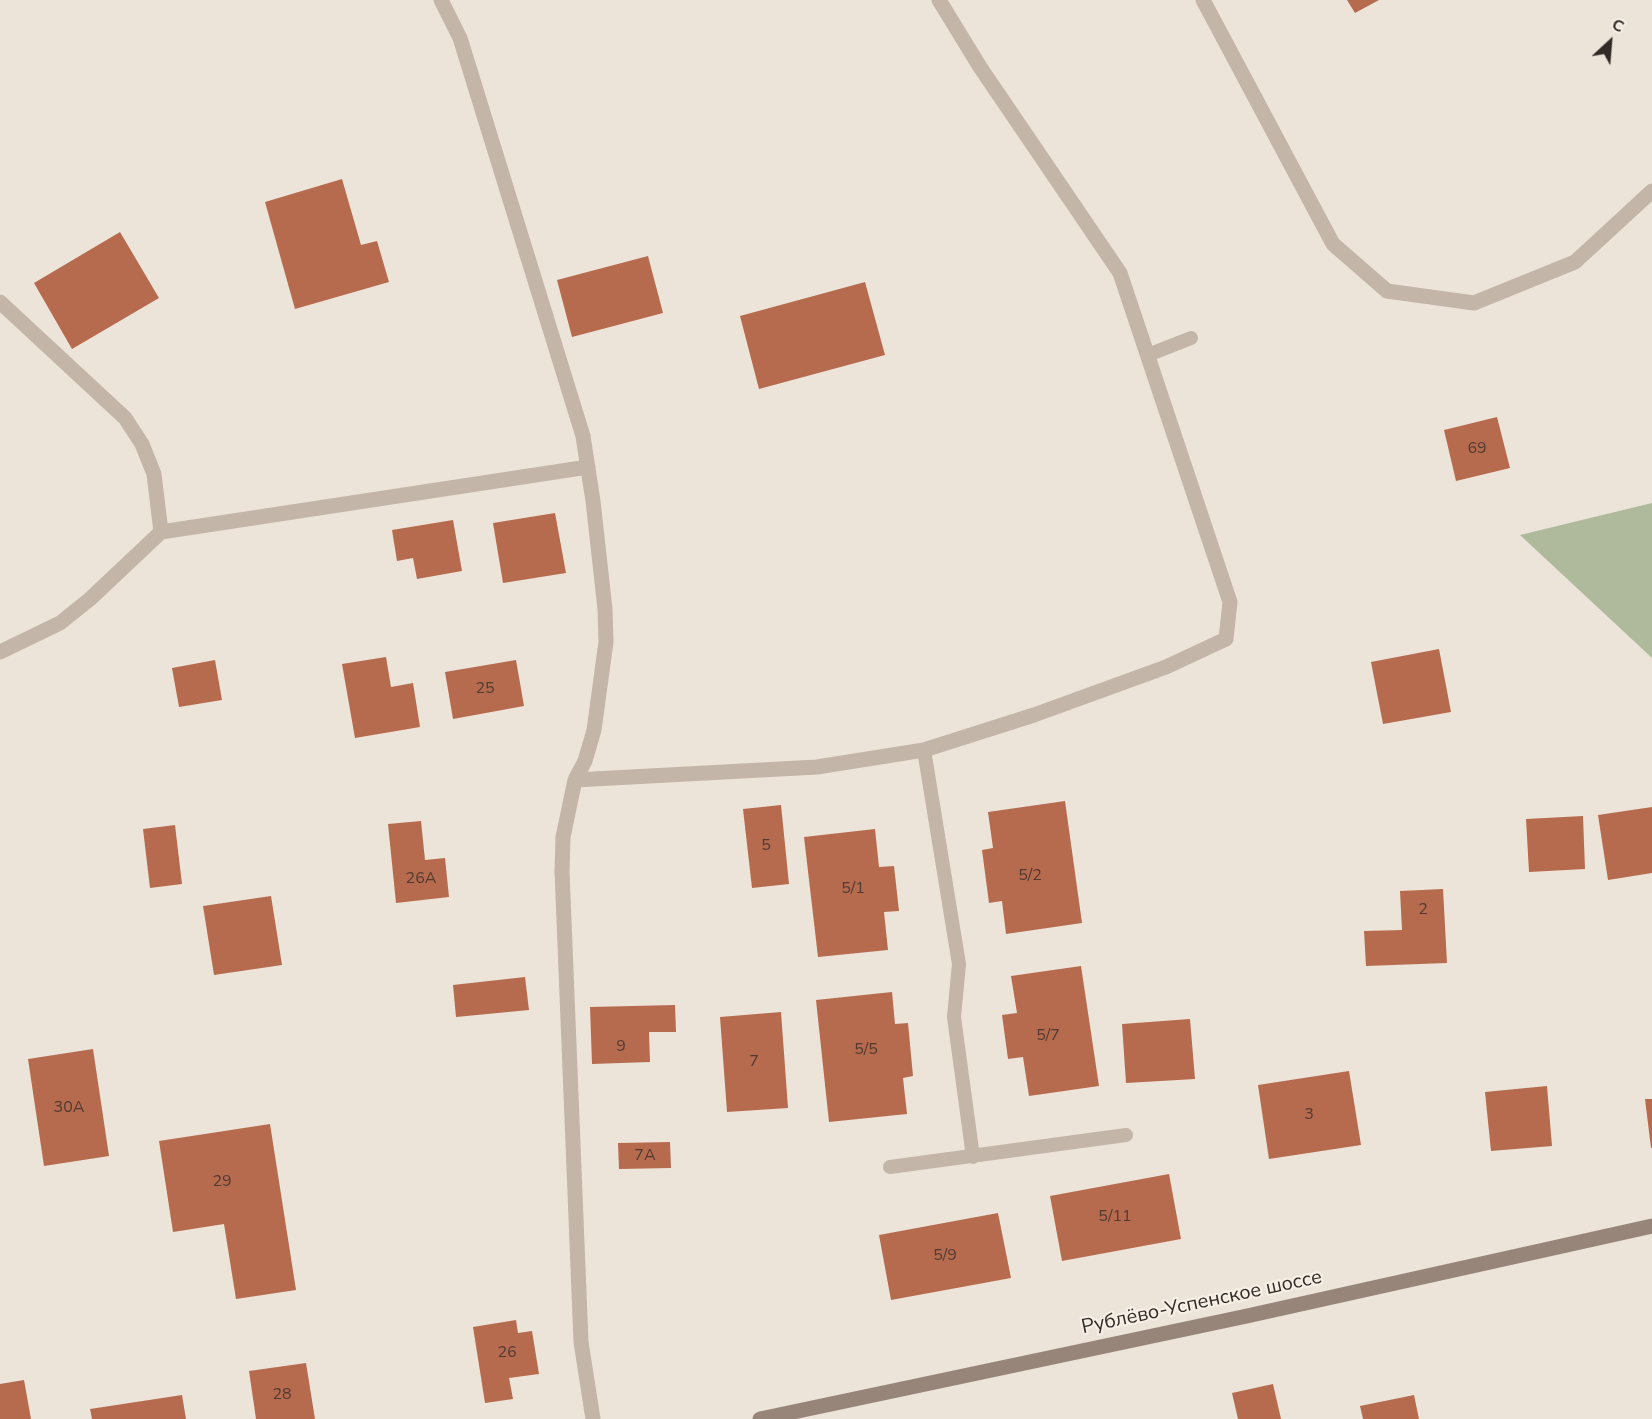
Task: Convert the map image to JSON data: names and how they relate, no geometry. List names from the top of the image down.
{
  "streets": {
    "main road": ["Рублёво-Успенское шоссе"]
  },
  "house_numbers": [
    "69",
    "25",
    "5",
    "5/2",
    "26А",
    "5/1",
    "2",
    "5/7",
    "9",
    "5/5",
    "7",
    "30А",
    "3",
    "7А",
    "29",
    "5/11",
    "5/9",
    "26",
    "28"
  ],
  "north": "top right"
}
